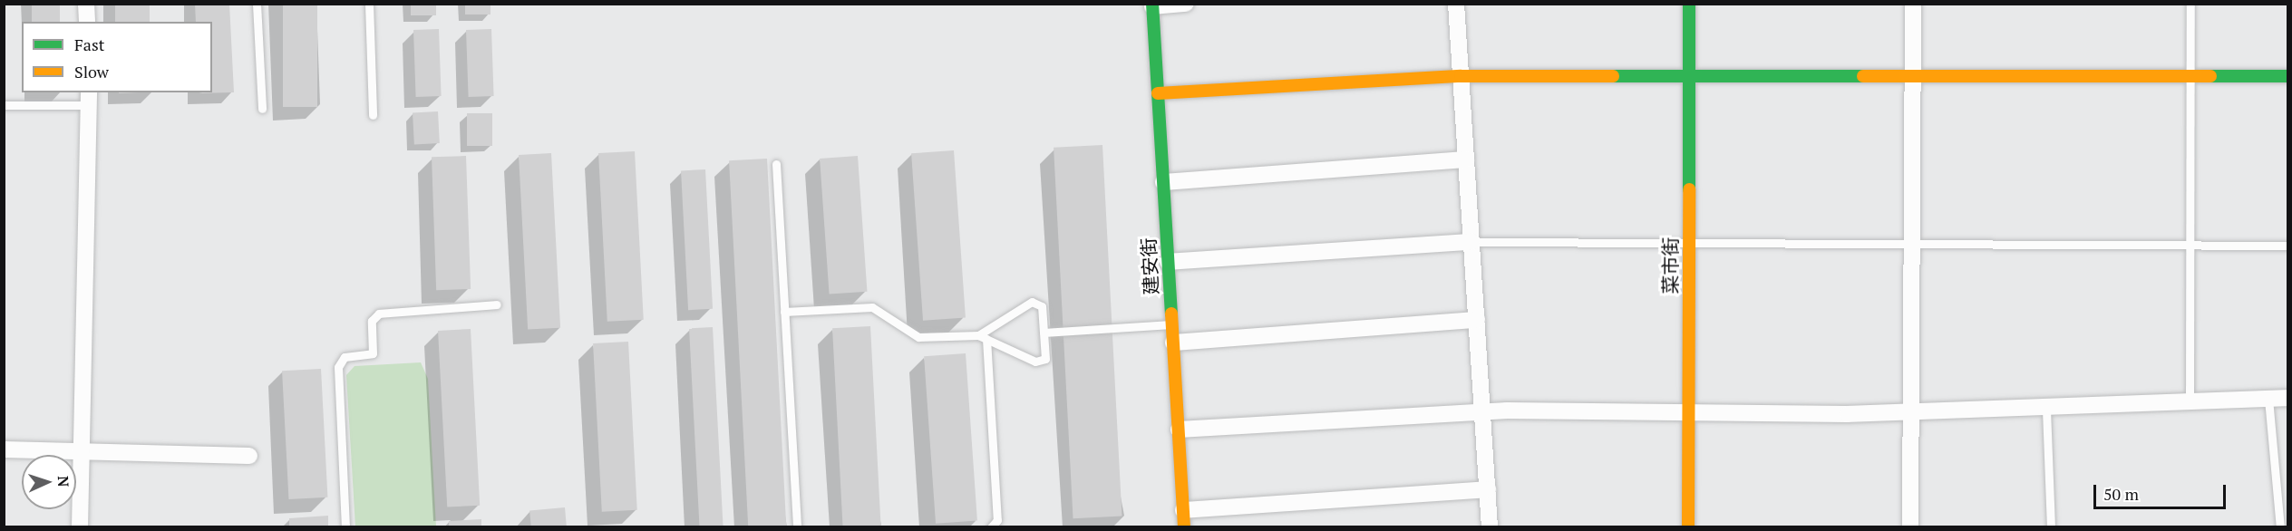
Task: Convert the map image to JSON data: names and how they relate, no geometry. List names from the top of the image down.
{
  "streets": {
    "street": ["菜市街", "建安街"]
  },
  "legend": ["Fast", "Slow"],
  "scale_bar": "50 m",
  "north": "right"
}
